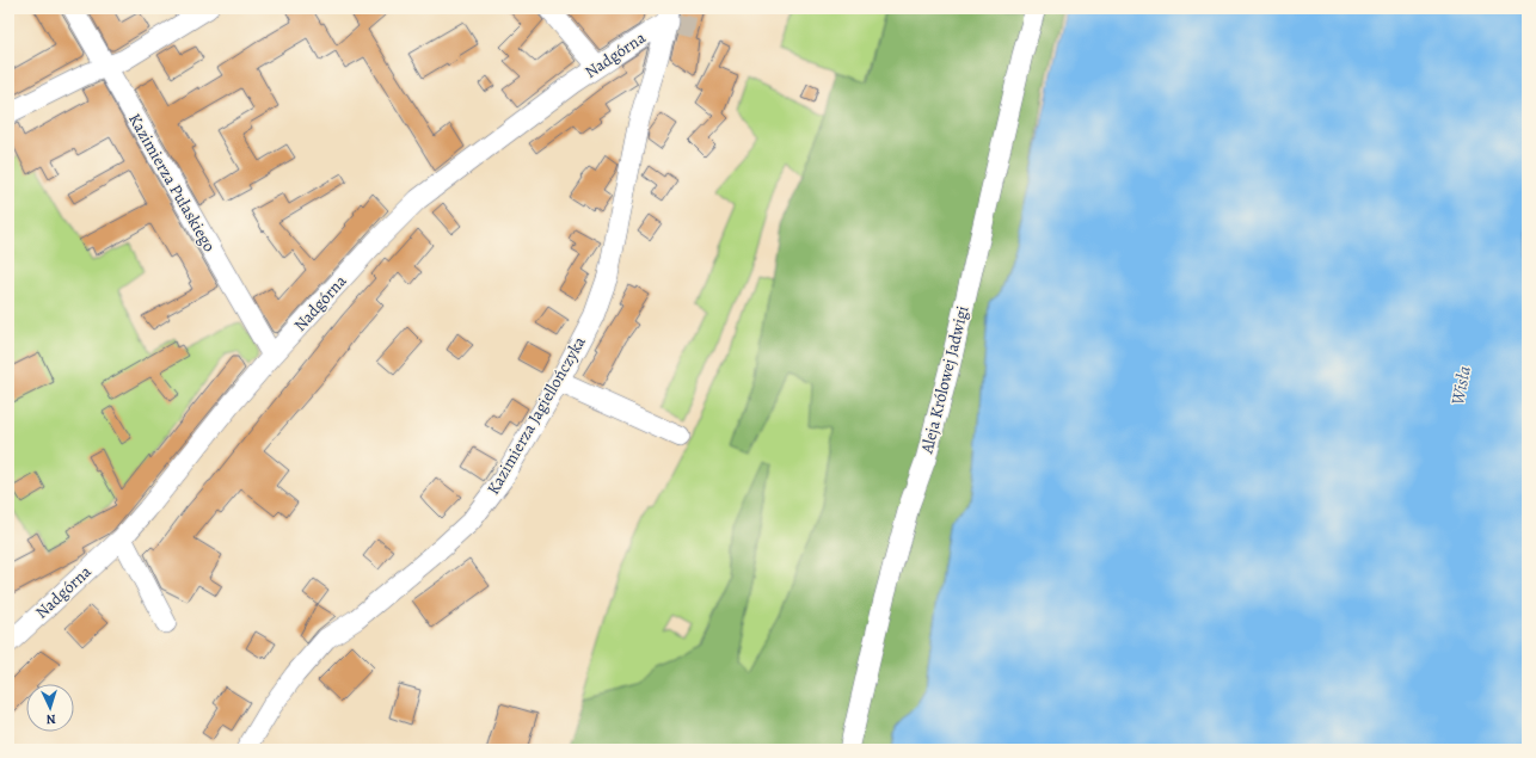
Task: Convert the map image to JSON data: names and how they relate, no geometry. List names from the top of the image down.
{
  "streets": {
    "street": [
      "Nadgórna",
      "Kazimierza Pułaskiego",
      "Aleja Królowej Jadwigi",
      "Kazimierza Jagiellończyka"
    ]
  },
  "crossings": [
    ["Nadgórna", "Kazimierza Pułaskiego"],
    ["Nadgórna", "Kazimierza Jagiellończyka"]
  ],
  "water": ["Wisła"],
  "north": "bottom"
}
